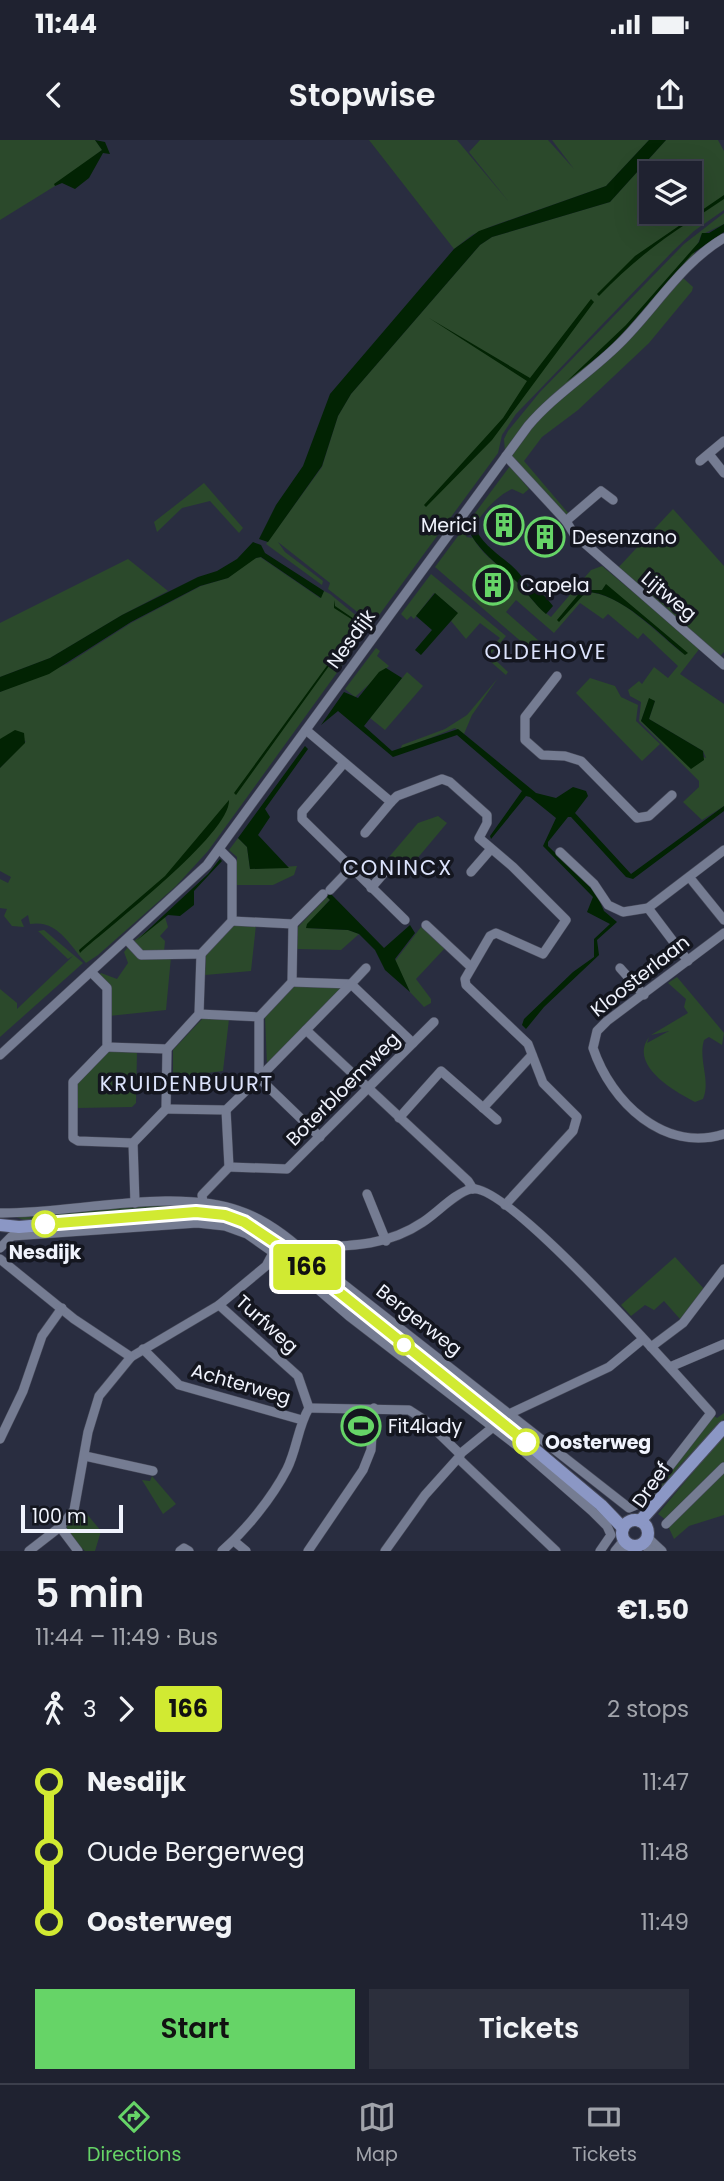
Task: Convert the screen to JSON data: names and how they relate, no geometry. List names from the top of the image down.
{
  "streets": {
    "main road": ["Bergerweg", "Dreef"],
    "street": [
      "Lijtweg",
      "Nesdijk",
      "Kloosterlaan",
      "Boterbloemweg",
      "Turfweg",
      "Achterweg"
    ]
  },
  "crossings": [
    ["Lijtweg", "Nesdijk"],
    ["Bergerweg", "Dreef"]
  ],
  "districts": ["OLDEHOVE", "CONINCX", "KRUIDENBUURT"],
  "places": {
    "building": ["Merici", "Desenzano", "Capela"],
    "other": ["Nesdijk", "Oosterweg"],
    "sports": ["Fit4lady"]
  },
  "lines": ["bus line 166"],
  "scale_bar": "100 m",
  "page": {
    "status": "11:44",
    "header": "Stopwise",
    "on_map": "166",
    "scale": "100 m",
    "heading": ["5 min", "11:44 – 11:49 · Bus", "€1.50"],
    "legs": ["3", "166", "2 stops"],
    "list": [
      {
        "name": "Nesdijk",
        "value": "11:47"
      },
      {
        "name": "Oude Bergerweg",
        "value": "11:48"
      },
      {
        "name": "Oosterweg",
        "value": "11:49"
      }
    ],
    "buttons": ["Start", "Tickets"],
    "tabs": ["Directions", "Map", "Tickets"]
  }
}
